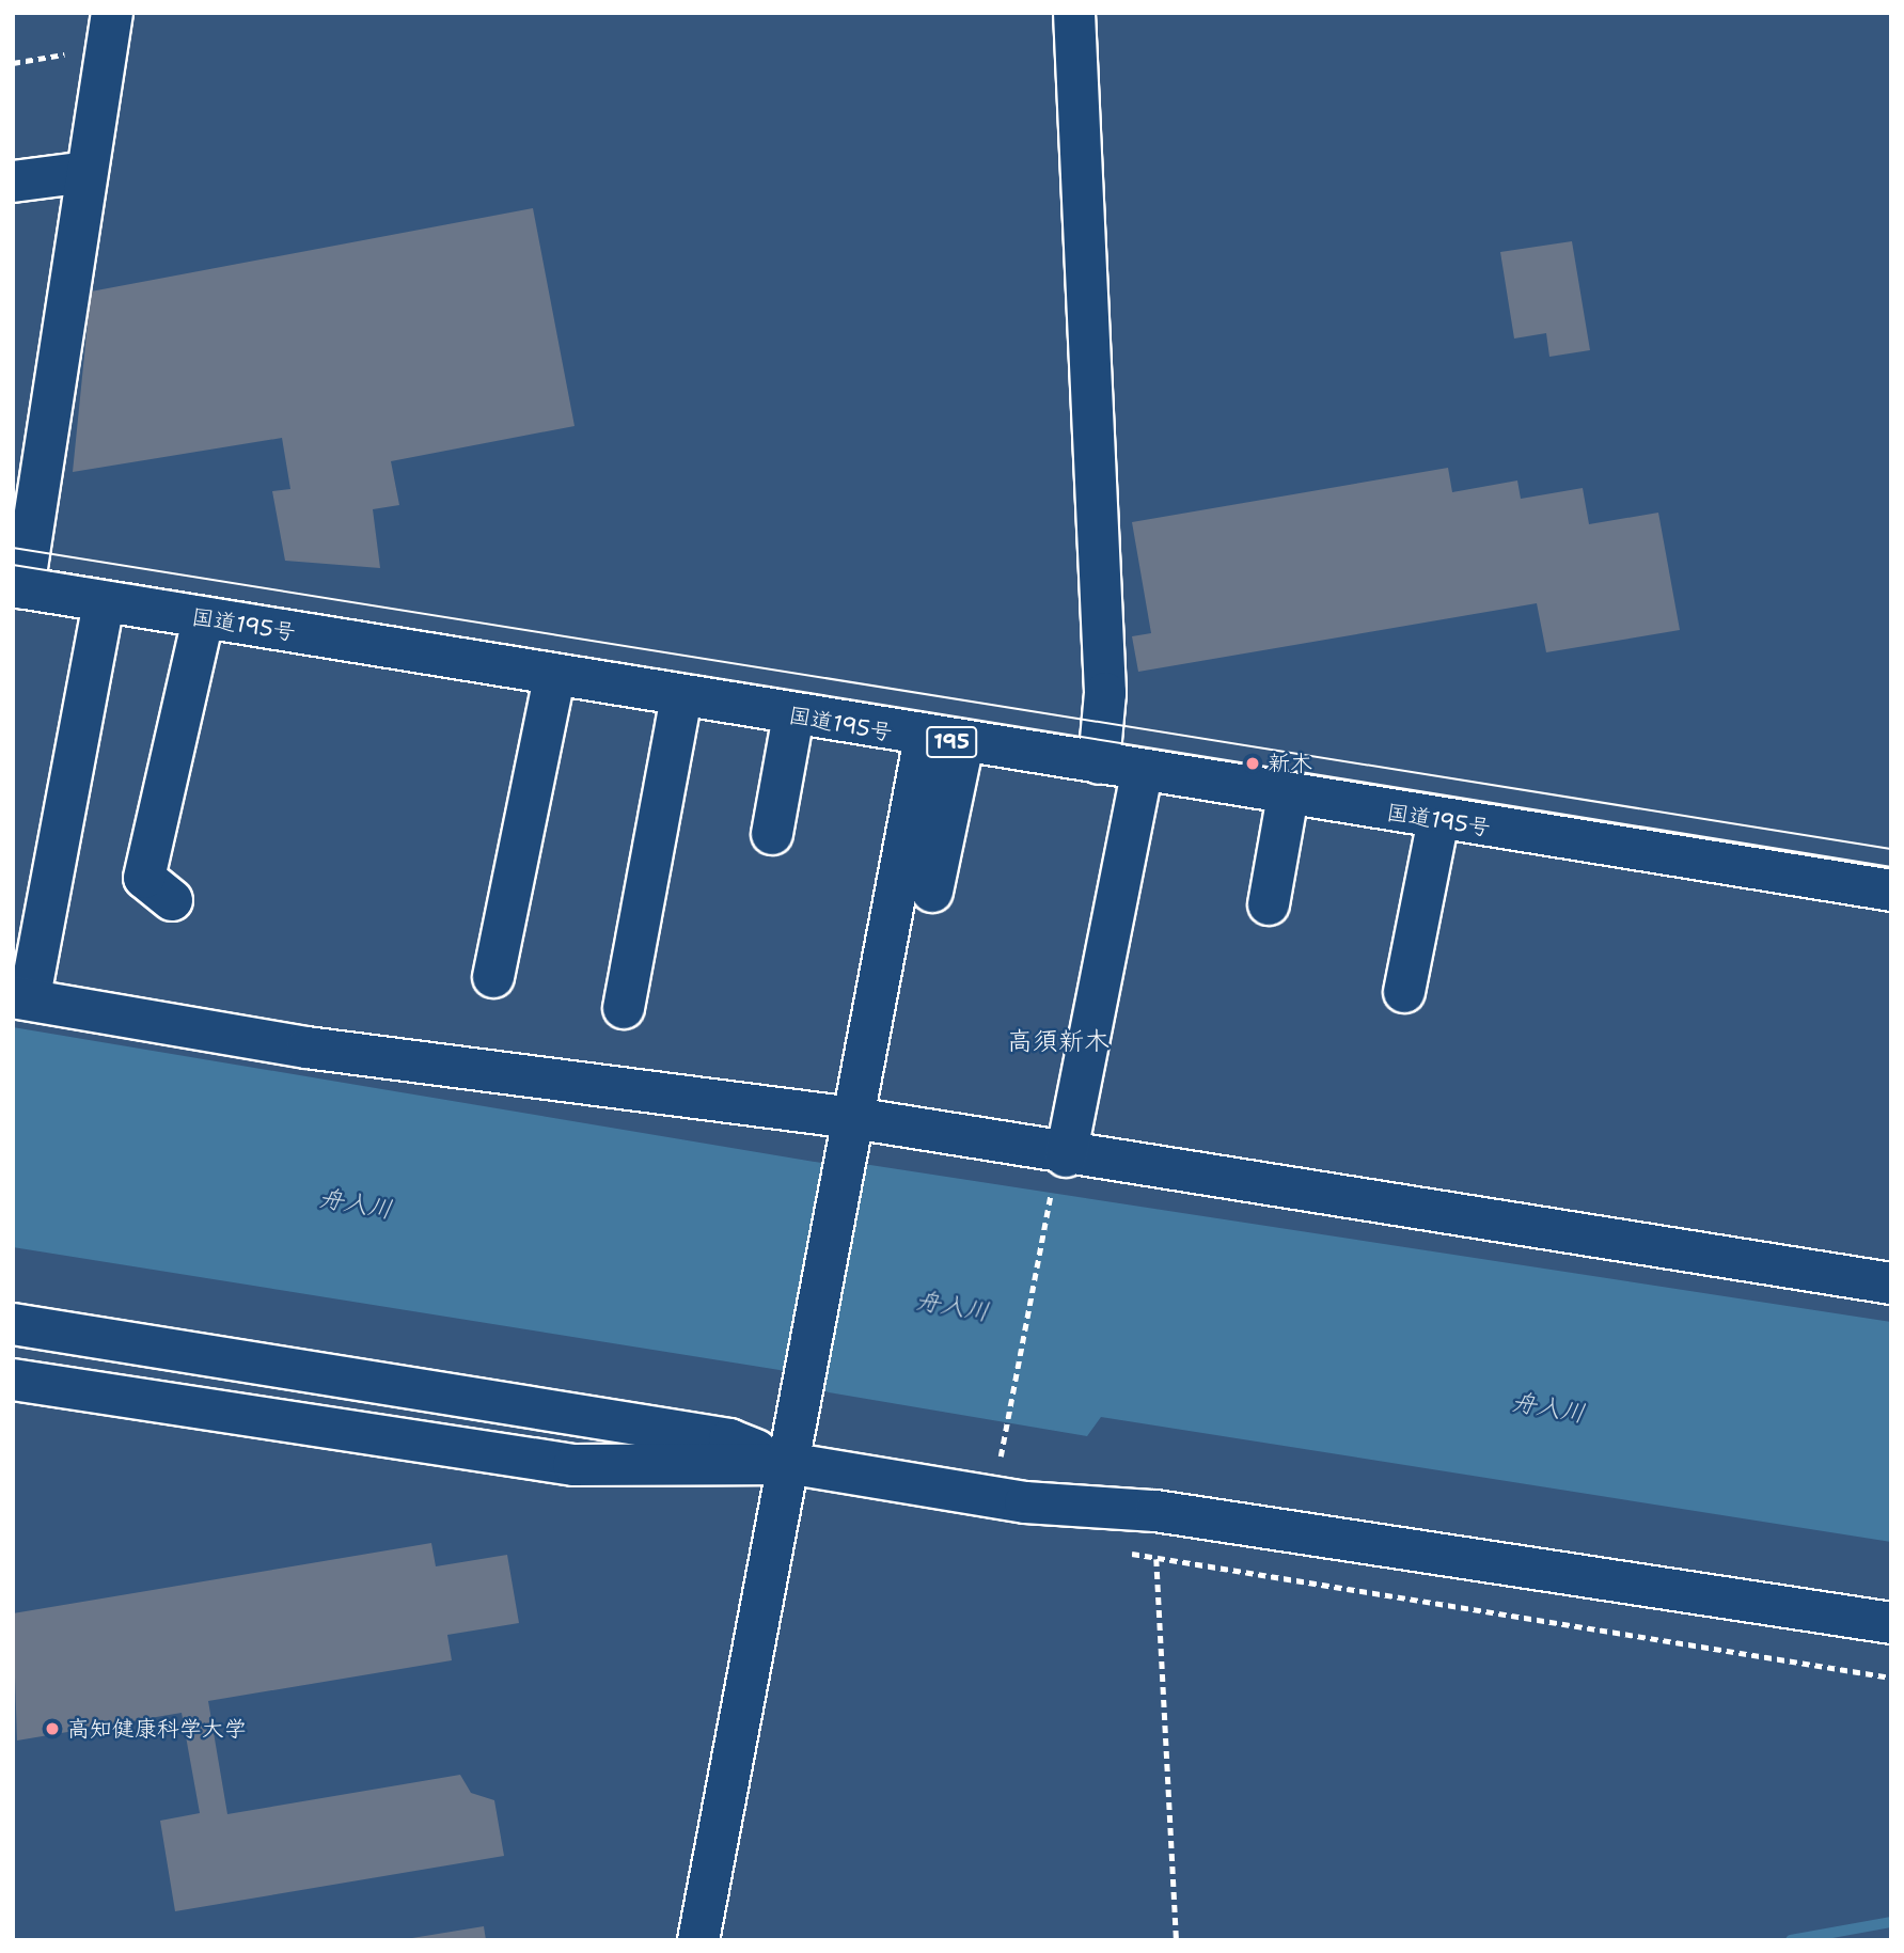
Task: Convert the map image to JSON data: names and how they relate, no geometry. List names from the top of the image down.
{
  "streets": {
    "main road": ["国道195号", "195"]
  },
  "districts": ["高須新木"],
  "water": ["舟入川"],
  "places": ["新木", "高知健康科学大学"]
}
